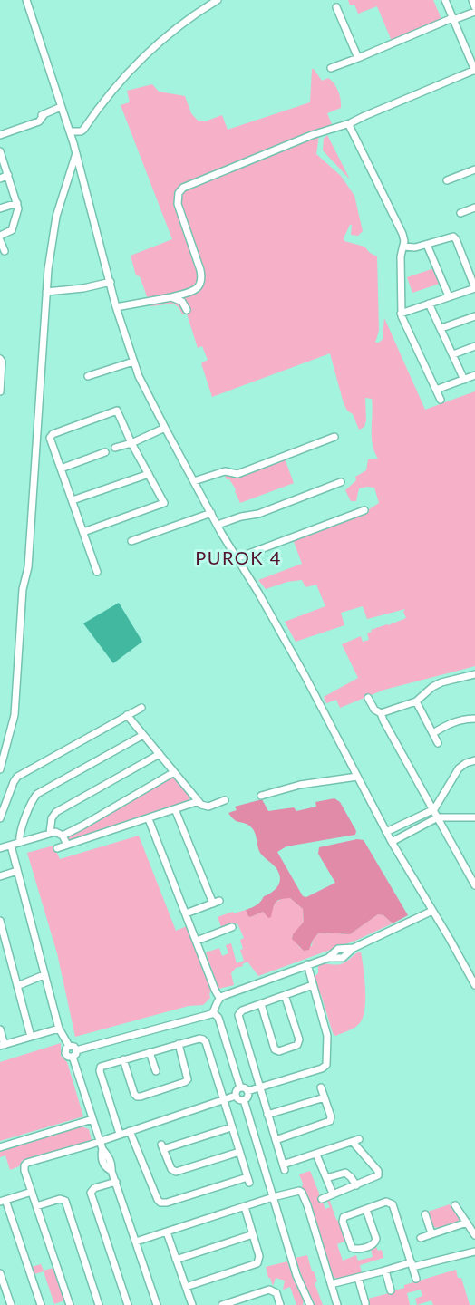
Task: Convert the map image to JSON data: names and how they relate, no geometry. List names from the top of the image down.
{
  "districts": ["PUROK 4"]
}
